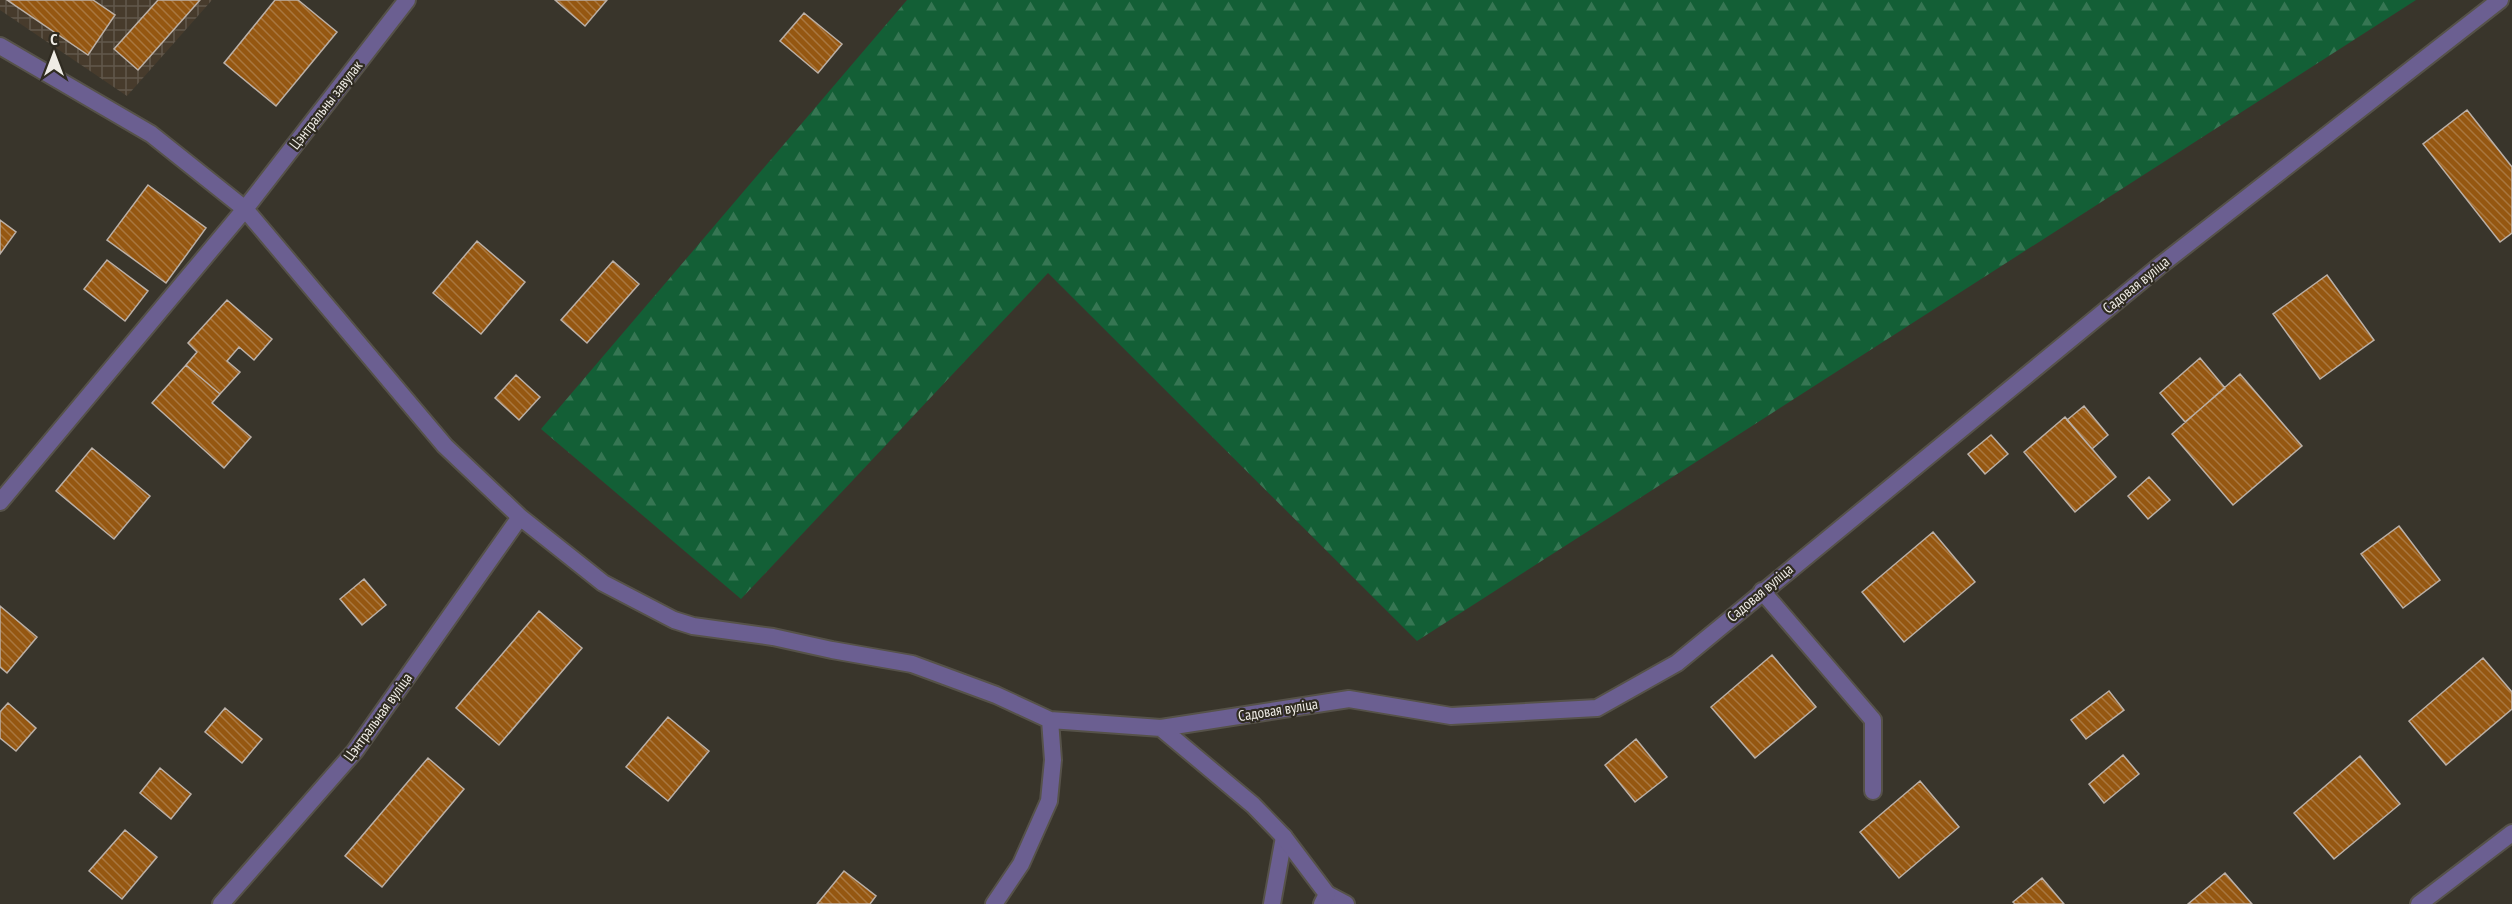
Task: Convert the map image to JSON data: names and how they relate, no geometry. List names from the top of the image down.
{
  "streets": {
    "street": ["Цэнтральны завулак", "Садовая вуліца", "Цэнтральная вуліца"]
  },
  "north": "top"
}
